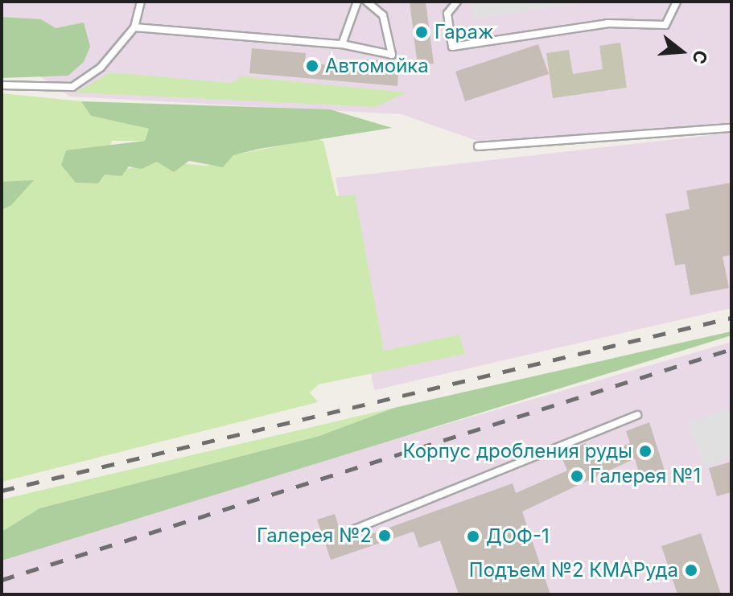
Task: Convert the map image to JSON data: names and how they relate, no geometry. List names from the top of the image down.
{
  "places": [
    "Гараж",
    "Автомойка",
    "Корпус дробления руды",
    "Галерея №1",
    "Галерея №2",
    "ДОФ-1",
    "Подъем №2 КМАРуда"
  ],
  "north": "right"
}
